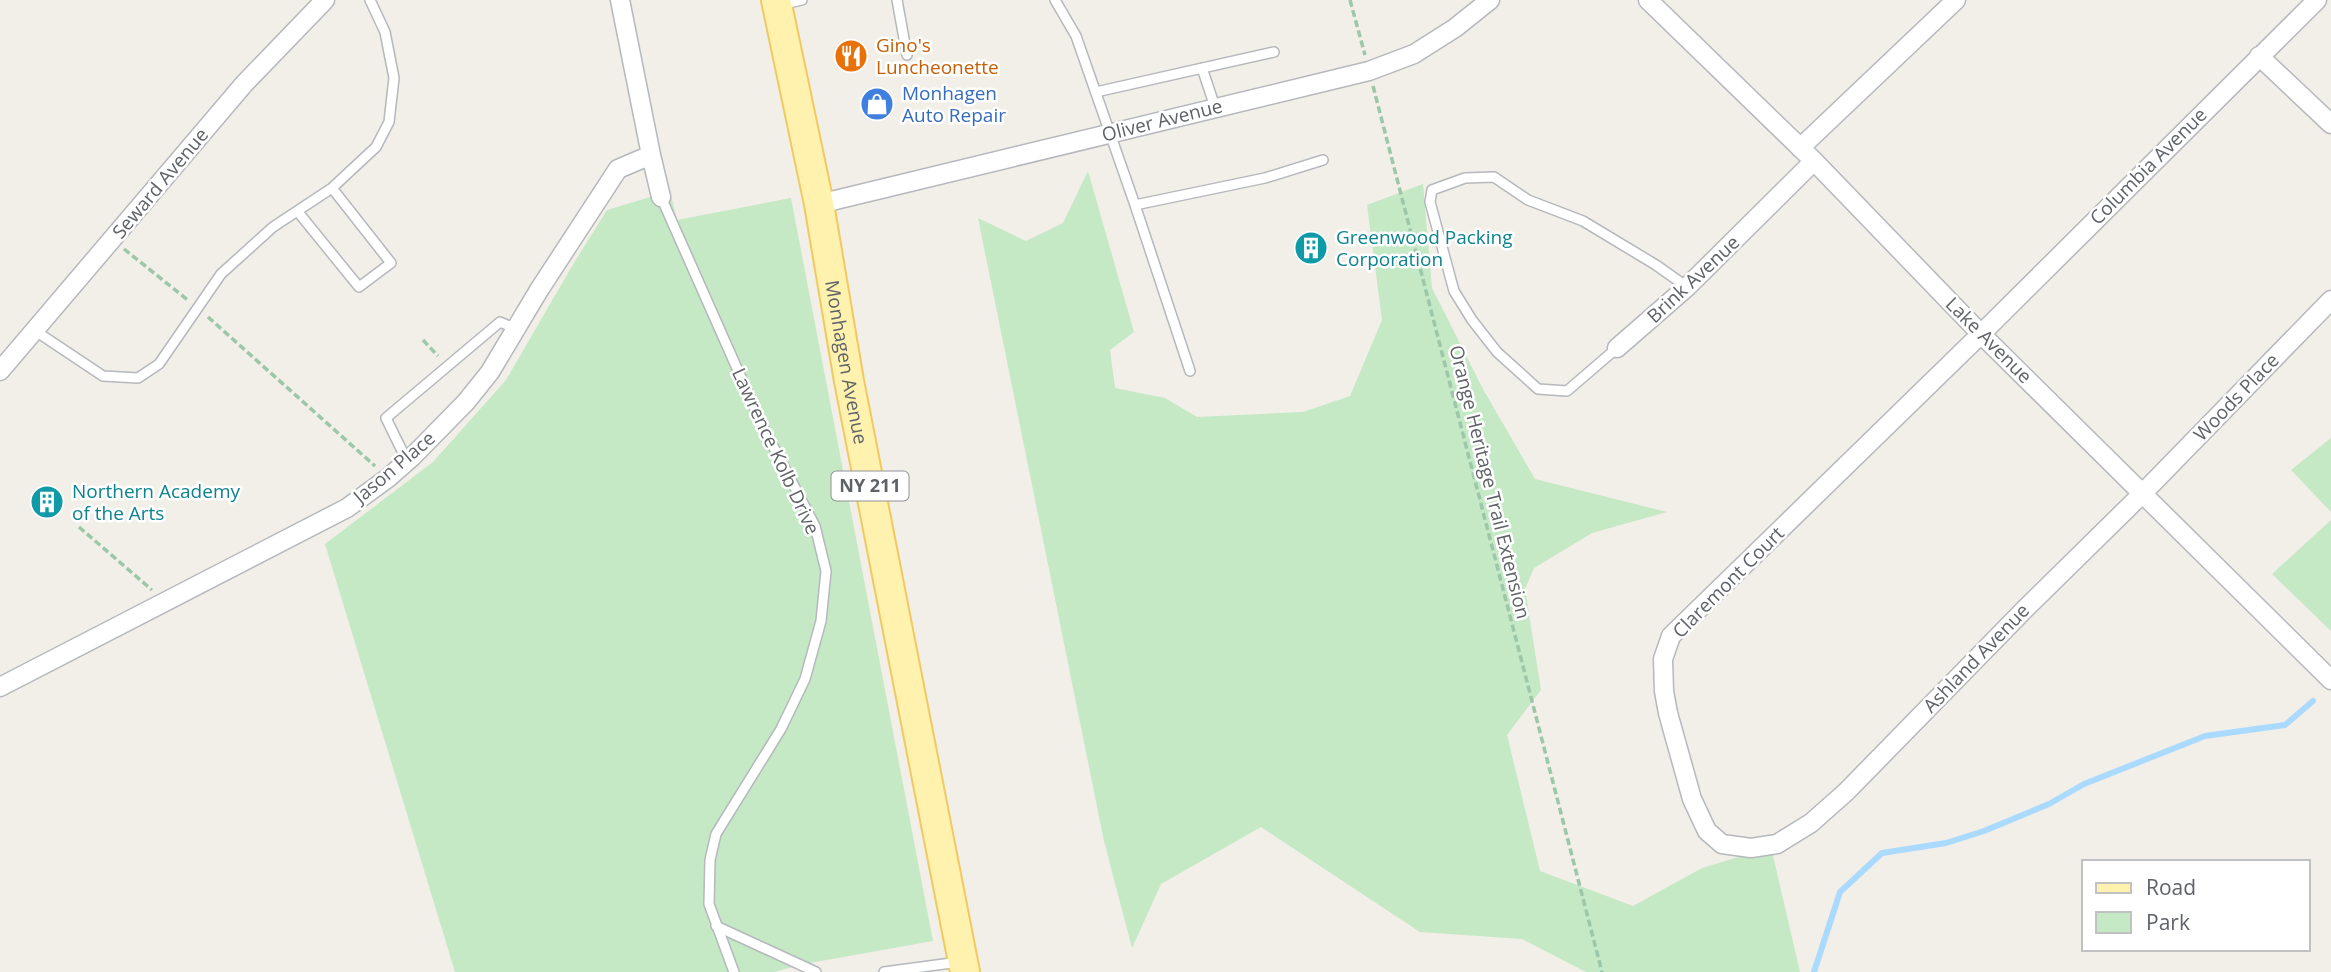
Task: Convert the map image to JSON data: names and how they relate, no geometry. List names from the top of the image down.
{
  "streets": {
    "main road": ["Monhagen Avenue", "NY 211"],
    "street": [
      "Oliver Avenue",
      "Columbia Avenue",
      "Seward Avenue",
      "Brink Avenue",
      "Lake Avenue",
      "Woods Place",
      "Lawrence Kolb Drive",
      "Jason Place",
      "Claremont Court",
      "Ashland Avenue"
    ],
    "path": ["Orange Heritage Trail Extension"]
  },
  "crossings": [
    ["Oliver Avenue", "Monhagen Avenue"],
    ["Oliver Avenue", "Orange Heritage Trail Extension"],
    ["Columbia Avenue", "Lake Avenue"],
    ["Columbia Avenue", "Claremont Court"],
    ["Brink Avenue", "Lake Avenue"],
    ["Lake Avenue", "Woods Place"],
    ["Lake Avenue", "Claremont Court"],
    ["Lake Avenue", "Ashland Avenue"],
    ["Woods Place", "Ashland Avenue"],
    ["Lawrence Kolb Drive", "Jason Place"],
    ["Claremont Court", "Ashland Avenue"]
  ],
  "places": {
    "restaurant": ["Gino's Luncheonette"],
    "shop": ["Monhagen Auto Repair"],
    "building": ["Greenwood Packing Corporation", "Northern Academy of the Arts"]
  },
  "legend": ["Road", "Park"]
}
